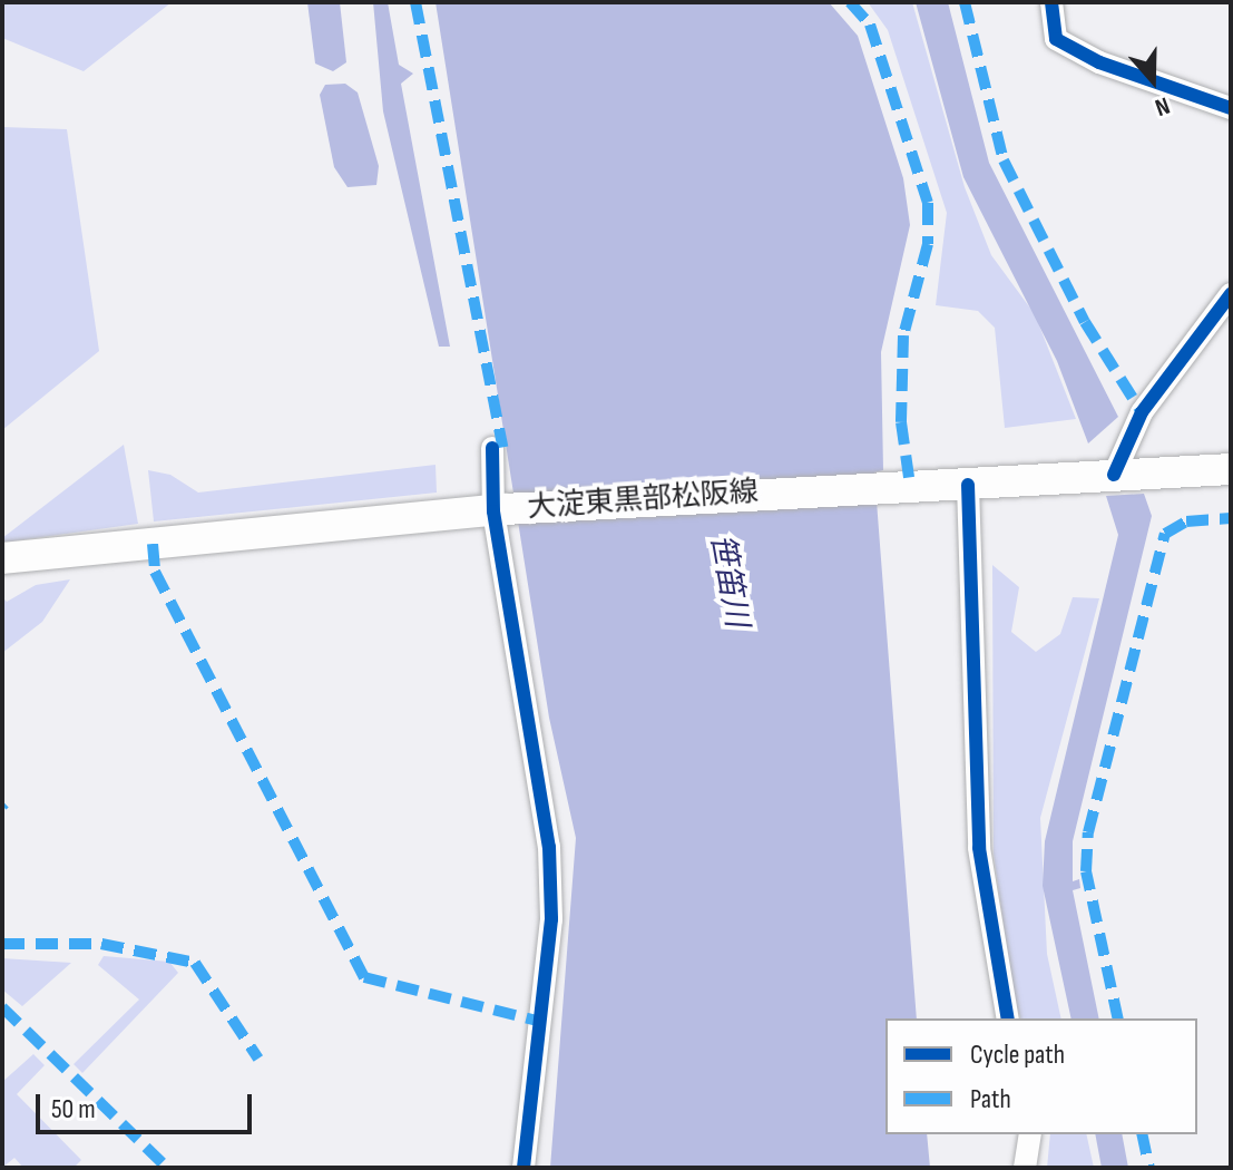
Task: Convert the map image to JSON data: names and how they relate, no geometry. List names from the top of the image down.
{
  "streets": {
    "main road": ["大淀東黒部松阪線"]
  },
  "water": ["笹笛川"],
  "legend": ["Cycle path", "Path"],
  "scale_bar": "50 m",
  "north": "bottom"
}
